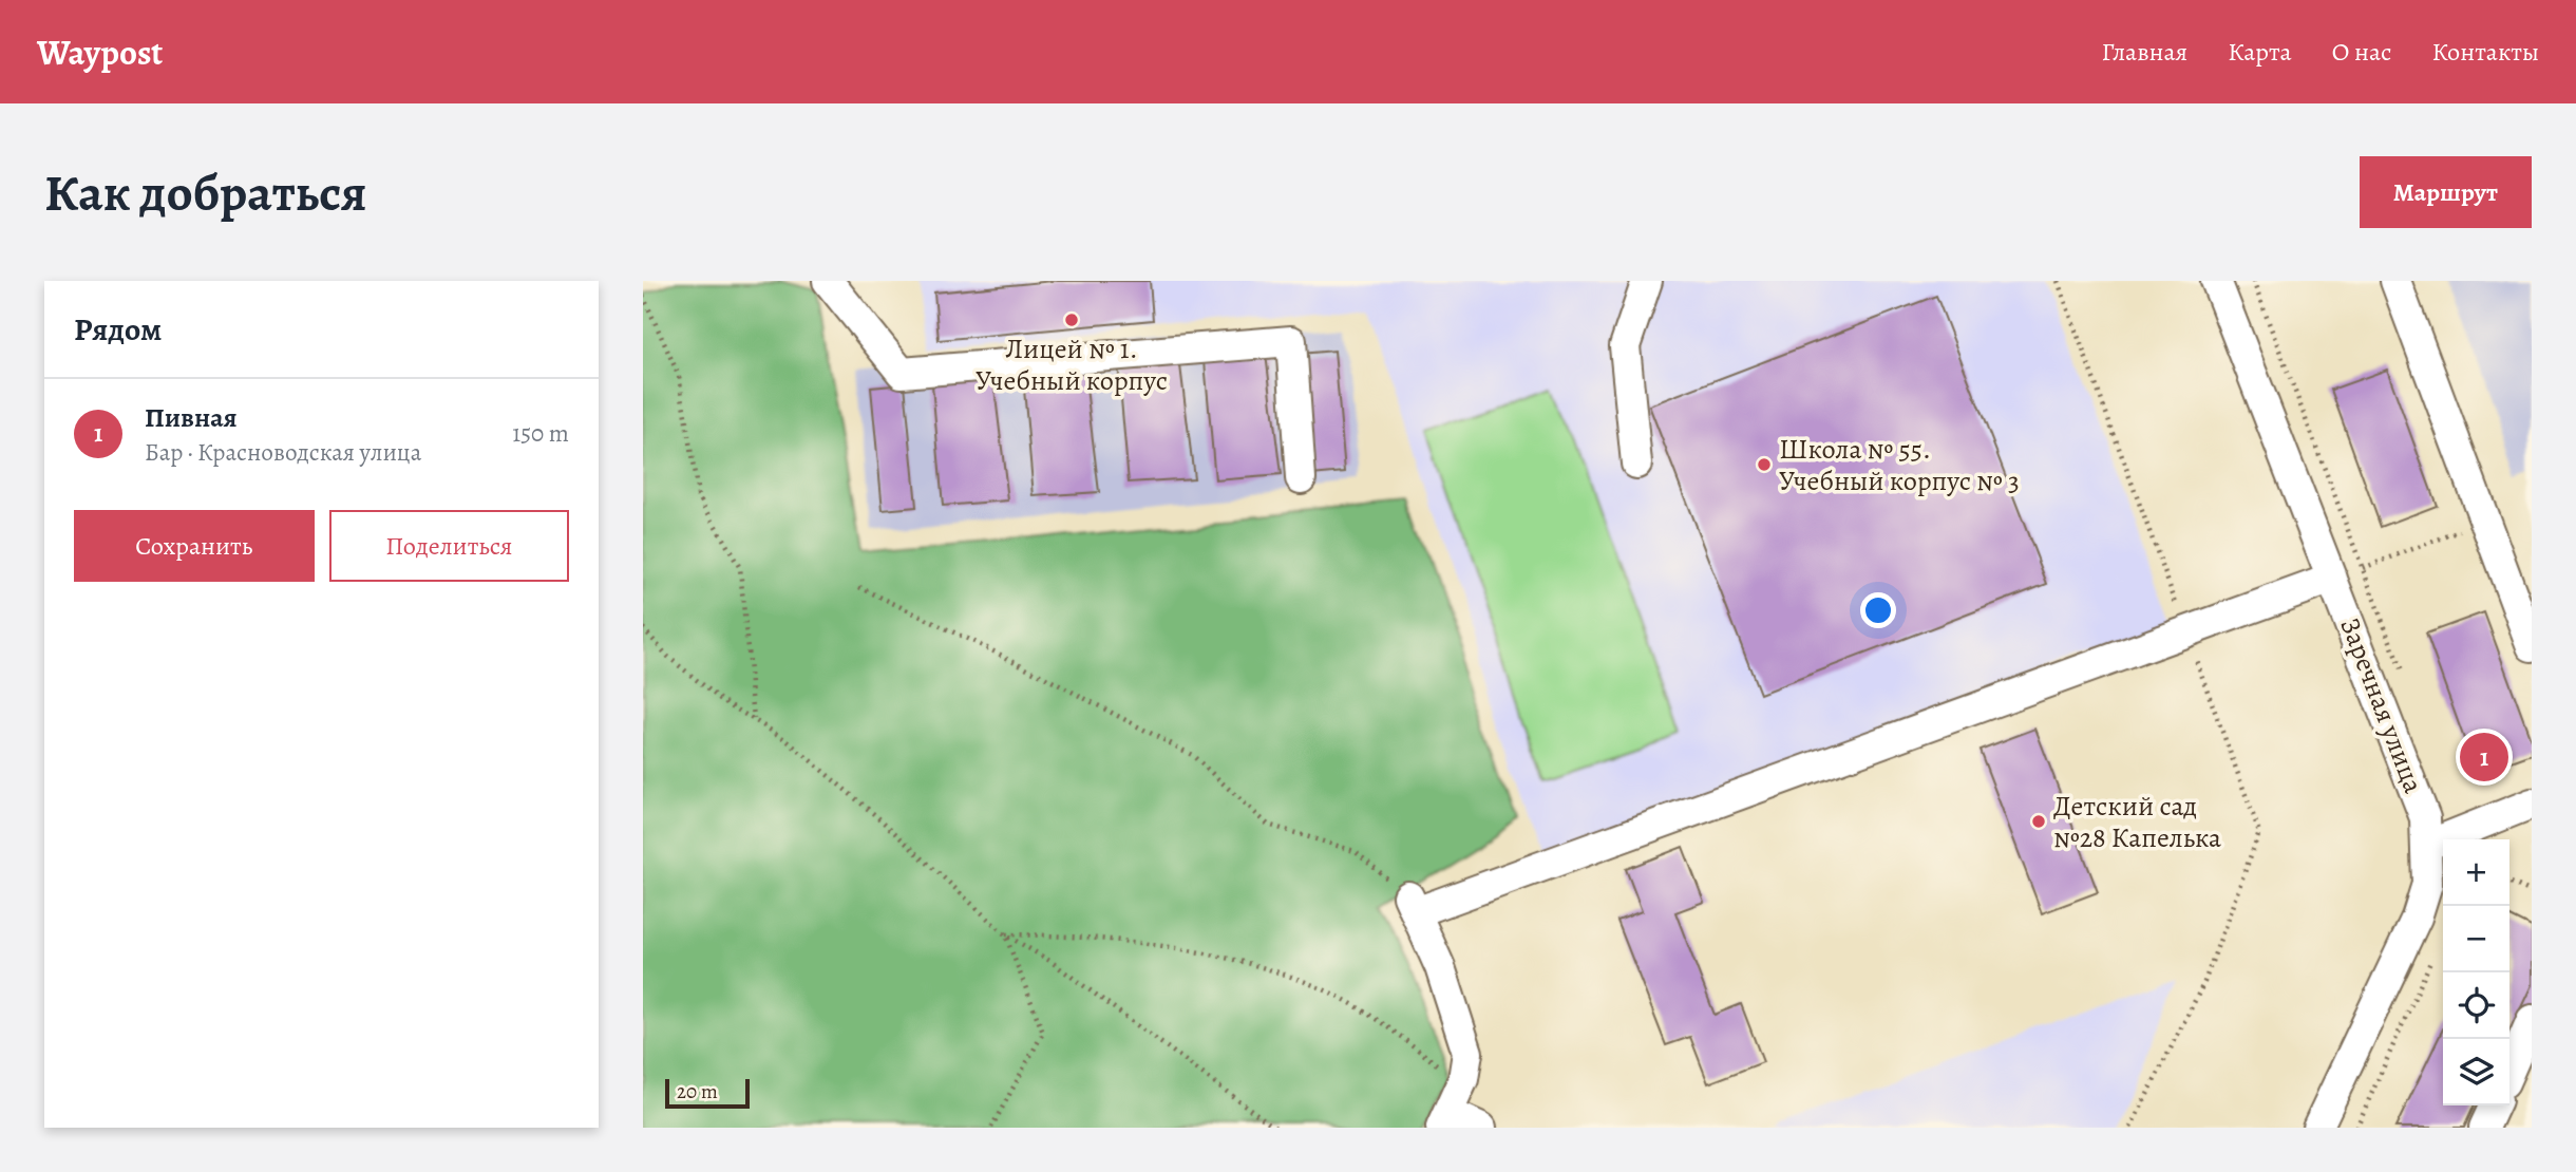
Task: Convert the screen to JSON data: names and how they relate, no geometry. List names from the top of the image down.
{
  "streets": {
    "street": ["Заречная улица"]
  },
  "places": ["Лицей № 1. Учебный корпус", "Школа № 55. Учебный корпус № 3", "Детский сад №28 Капелька"],
  "scale_bar": "20 m",
  "page": {
    "header": "Waypost",
    "nav": [
      "Главная",
      "Карта",
      "О нас",
      "Контакты"
    ],
    "buttons": [
      "Маршрут",
      ["Сохранить", "Поделиться"]
    ],
    "title": "Как добраться",
    "heading": "Рядом",
    "list": [
      {
        "mark": "1",
        "name": "Пивная",
        "note": "Бар · Красноводская улица",
        "value": "150 m"
      }
    ],
    "pins": "1",
    "map_buttons": ["+", "−"],
    "scale": "20 m"
  }
}
